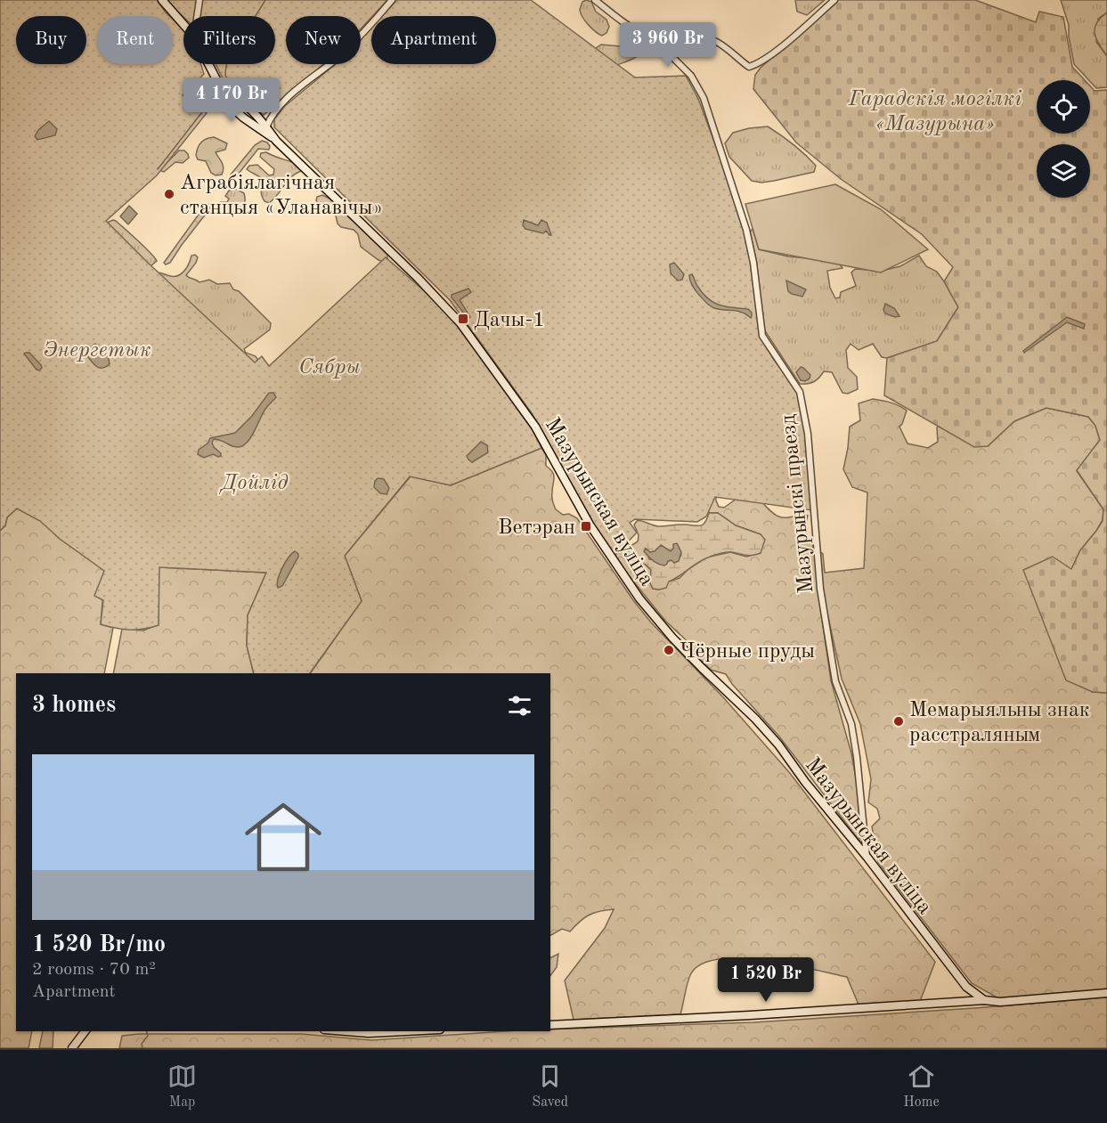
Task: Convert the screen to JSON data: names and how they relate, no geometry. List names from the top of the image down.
{
  "streets": {
    "street": ["Мазурынская вуліца", "Мазурынскі праезд"]
  },
  "crossings": [
    ["Мазурынская вуліца", "Мазурынскі праезд"]
  ],
  "parks": [
    "Гарадскія могілкі «Мазурына»",
    "Энергетык",
    "Сябры",
    "Дойлід"
  ],
  "places": {
    "other": ["Аграбіялагічная станцыя «Уланавічы»", "Чёрные пруды", "Мемарыяльны знак расстраляным"],
    "transit": ["Дачы-1", "Ветэран"]
  },
  "page": {
    "chip": [
      "Buy",
      "Rent",
      "Filters",
      "New",
      "Apartment"
    ],
    "price": ["3 960 Br", "4 170 Br", "1 520 Br"],
    "heading": "3 homes",
    "list": [
      {
        "name": "1 520 Br/mo",
        "note": "2 rooms · 70 m² · Apartment"
      }
    ],
    "tabs": ["Map", "Saved", "Home"]
  }
}
